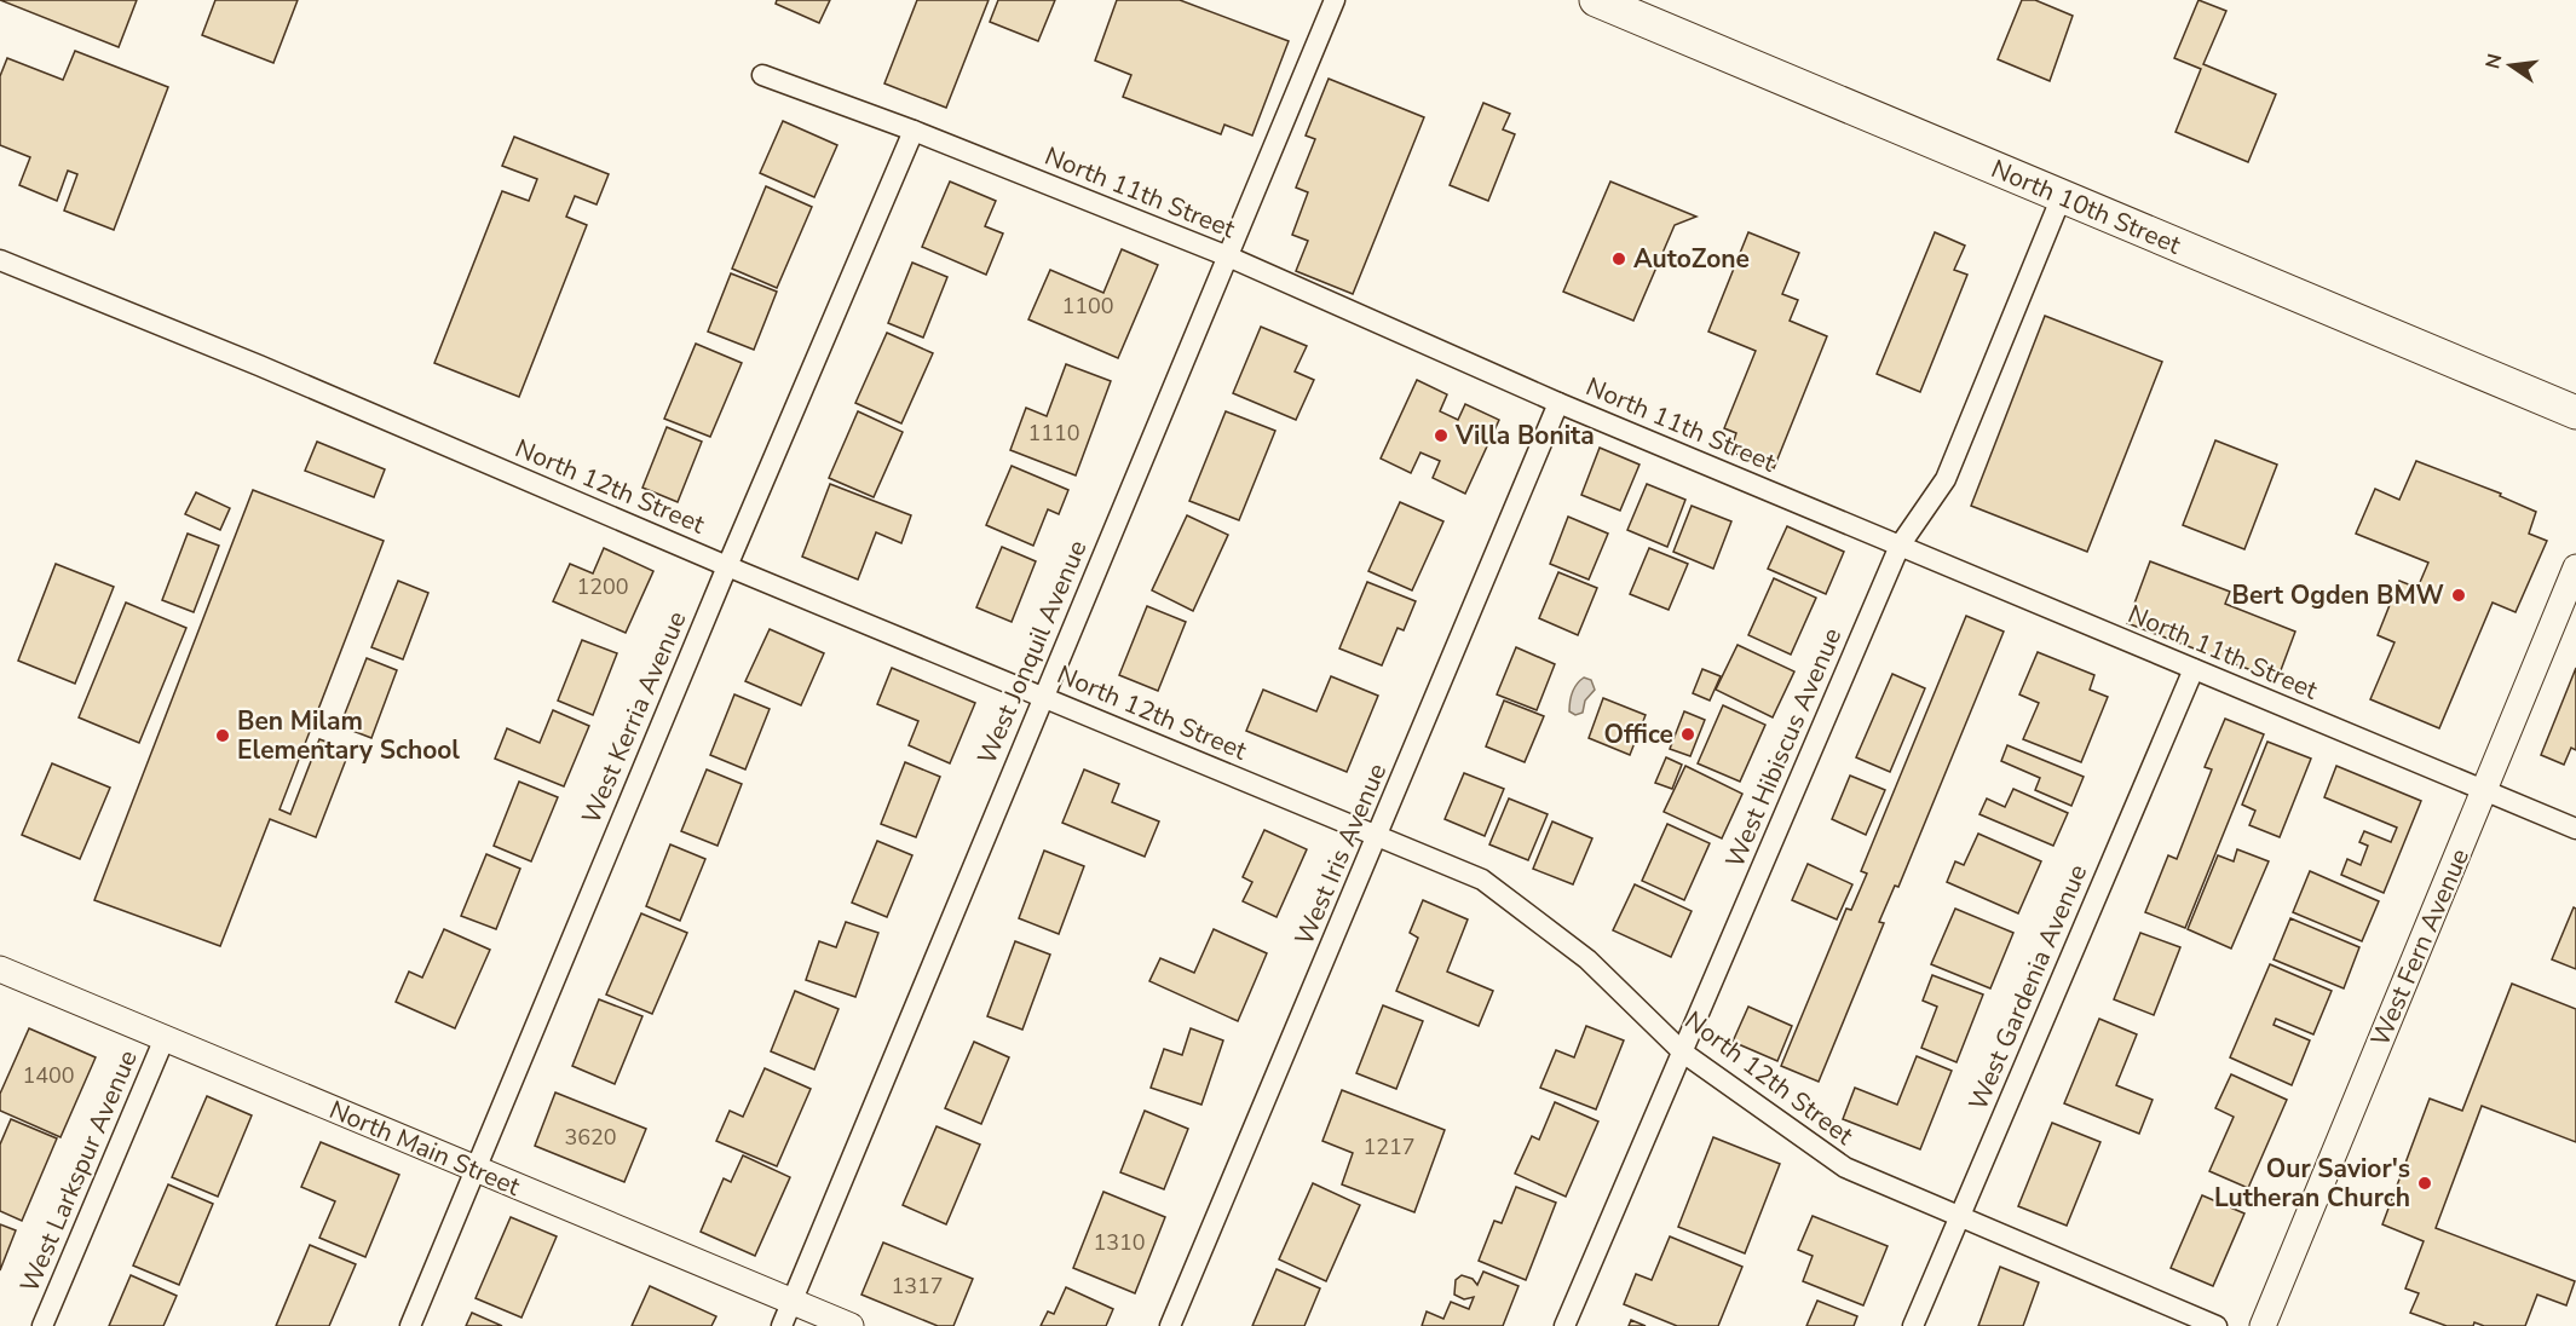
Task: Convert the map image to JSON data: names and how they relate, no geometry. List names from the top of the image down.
{
  "streets": {
    "main road": ["North 10th Street"],
    "street": [
      "North 11th Street",
      "North 12th Street",
      "West Jonquil Avenue",
      "West Kerria Avenue",
      "West Hibiscus Avenue",
      "West Iris Avenue",
      "West Fern Avenue",
      "West Gardenia Avenue",
      "North Main Street",
      "West Larkspur Avenue"
    ]
  },
  "crossings": [
    ["North 11th Street", "West Jonquil Avenue"],
    ["North 11th Street", "West Kerria Avenue"],
    ["North 11th Street", "West Hibiscus Avenue"],
    ["North 11th Street", "West Iris Avenue"],
    ["North 11th Street", "West Fern Avenue"],
    ["North 11th Street", "West Gardenia Avenue"],
    ["North 10th Street", "West Hibiscus Avenue"],
    ["North 12th Street", "West Jonquil Avenue"],
    ["North 12th Street", "West Kerria Avenue"],
    ["North 12th Street", "West Hibiscus Avenue"],
    ["North 12th Street", "West Iris Avenue"],
    ["North 12th Street", "West Gardenia Avenue"],
    ["West Jonquil Avenue", "North Main Street"],
    ["West Kerria Avenue", "North Main Street"],
    ["North Main Street", "West Larkspur Avenue"]
  ],
  "places": [
    "AutoZone",
    "Villa Bonita",
    "Bert Ogden BMW",
    "Office",
    "Ben Milam Elementary School",
    "Our Savior's Lutheran Church"
  ],
  "house_numbers": [
    "1100",
    "1110",
    "1200",
    "1400",
    "3620",
    "1217",
    "1310",
    "1317"
  ],
  "north": "left"
}
